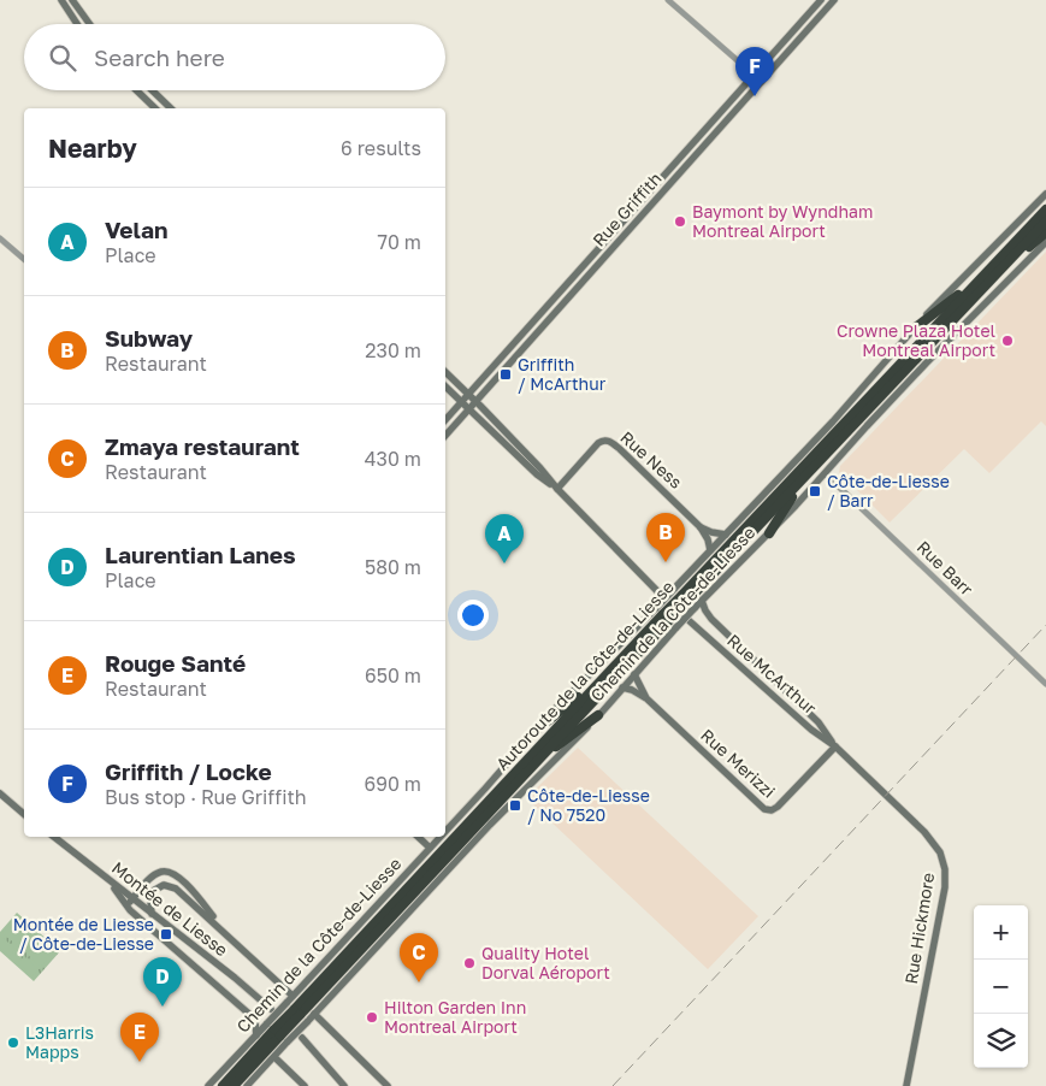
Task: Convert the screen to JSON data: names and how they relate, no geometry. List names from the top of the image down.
{
  "streets": {
    "highway": ["Autoroute de la Côte-de-Liesse"],
    "street": [
      "Rue Griffith",
      "Rue Ness",
      "Rue Barr",
      "Chemin de la Côte-de-Liesse",
      "Rue McArthur",
      "Rue Merizzi",
      "Montée de Liesse",
      "Rue Hickmore"
    ]
  },
  "crossings": [
    ["Rue Ness", "Chemin de la Côte-de-Liesse"],
    ["Rue Barr", "Chemin de la Côte-de-Liesse"],
    ["Chemin de la Côte-de-Liesse", "Autoroute de la Côte-de-Liesse"],
    ["Chemin de la Côte-de-Liesse", "Rue Merizzi"],
    ["Rue McArthur", "Rue Merizzi"],
    ["Rue McArthur", "Rue Hickmore"],
    ["Rue Merizzi", "Rue Hickmore"]
  ],
  "places": {
    "other": [
      "Baymont by Wyndham Montreal Airport",
      "Crowne Plaza Hotel Montreal Airport",
      "Quality Hotel Dorval Aéroport",
      "Hilton Garden Inn Montreal Airport",
      "L3Harris Mapps"
    ],
    "transit": [
      "Griffith / McArthur",
      "Côte-de-Liesse / Barr",
      "Côte-de-Liesse / No 7520",
      "Montée de Liesse / Côte-de-Liesse"
    ]
  },
  "page": {
    "search": "Search here",
    "pins": [
      "F",
      "B",
      "A",
      "C",
      "D",
      "E"
    ],
    "heading": ["Nearby", "6 results"],
    "list": [
      {
        "mark": "A",
        "name": "Velan",
        "note": "Place",
        "value": "70 m"
      },
      {
        "mark": "B",
        "name": "Subway",
        "note": "Restaurant",
        "value": "230 m"
      },
      {
        "mark": "C",
        "name": "Zmaya restaurant",
        "note": "Restaurant",
        "value": "430 m"
      },
      {
        "mark": "D",
        "name": "Laurentian Lanes",
        "note": "Place",
        "value": "580 m"
      },
      {
        "mark": "E",
        "name": "Rouge Santé",
        "note": "Restaurant",
        "value": "650 m"
      },
      {
        "mark": "F",
        "name": "Griffith / Locke",
        "note": "Bus stop · Rue Griffith",
        "value": "690 m"
      }
    ],
    "map_buttons": ["+", "−"]
  }
}
